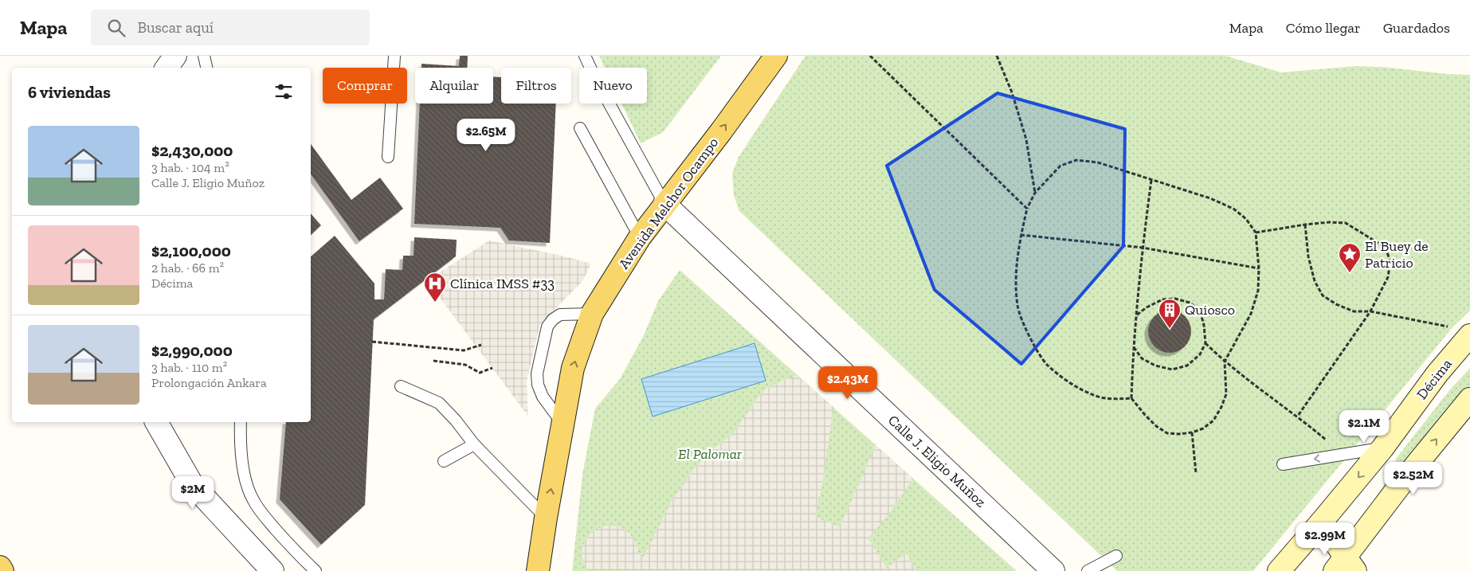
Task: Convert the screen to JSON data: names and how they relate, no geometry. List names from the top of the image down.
{
  "streets": {
    "main road": ["Avenida Melchor Ocampo"],
    "street": ["Décima", "Calle J. Eligio Muñoz"]
  },
  "crossings": [
    ["Avenida Melchor Ocampo", "Calle J. Eligio Muñoz"]
  ],
  "one_way": ["Avenida Melchor Ocampo"],
  "parks": ["El Palomar"],
  "places": {
    "place": ["El Buey de Patricio"],
    "hospital": ["Clínica IMSS #33"],
    "building": ["Quiosco"]
  },
  "page": {
    "header": "Mapa",
    "search": "Buscar aquí",
    "nav": ["Mapa", "Cómo llegar", "Guardados"],
    "chip": [
      "Comprar",
      "Alquilar",
      "Filtros",
      "Nuevo"
    ],
    "heading": "6 viviendas",
    "list": [
      {
        "name": "$2,430,000",
        "note": "3 hab. · 104 m² · Calle J. Eligio Muñoz"
      },
      {
        "name": "$2,100,000",
        "note": "2 hab. · 66 m² · Décima"
      },
      {
        "name": "$2,990,000",
        "note": "3 hab. · 110 m² · Prolongación Ankara"
      }
    ],
    "price": [
      "$2.65M",
      "$2.43M",
      "$2.1M",
      "$2.52M",
      "$2M",
      "$2.99M"
    ]
  }
}
